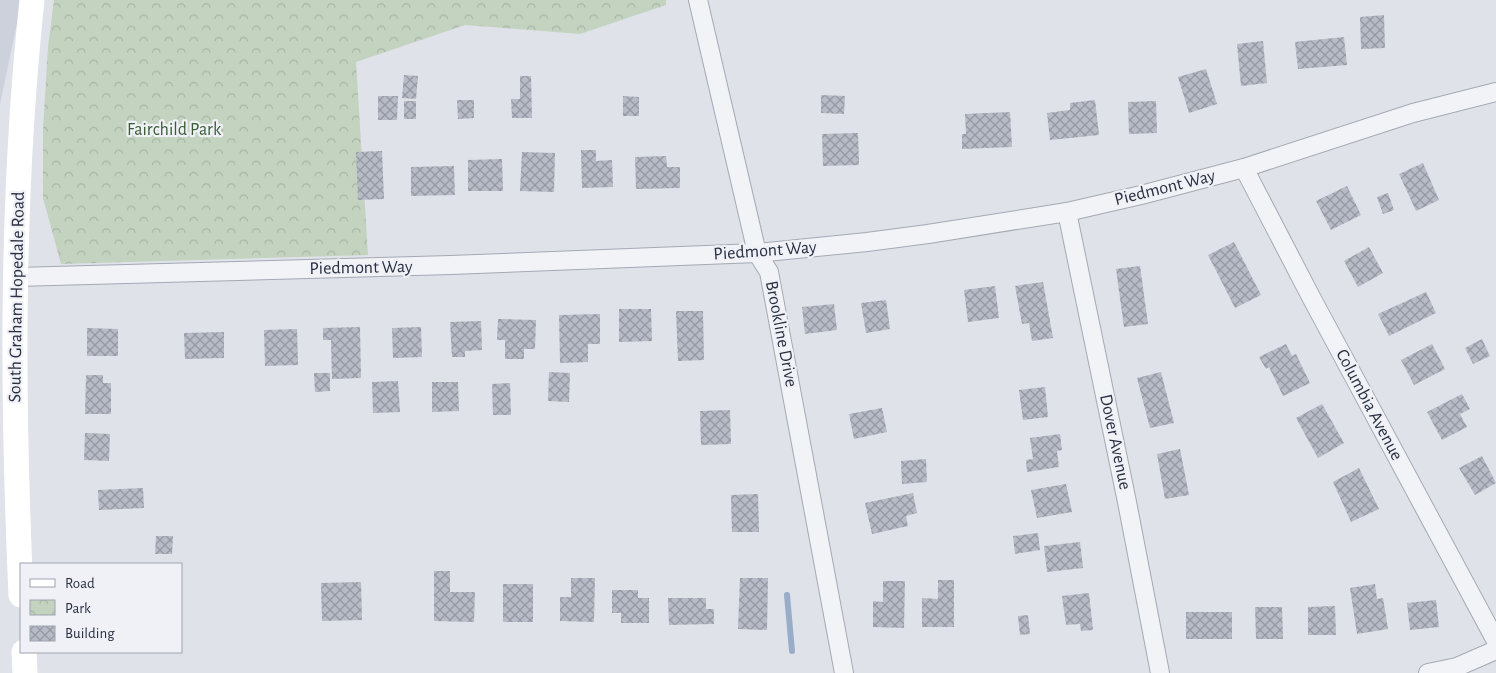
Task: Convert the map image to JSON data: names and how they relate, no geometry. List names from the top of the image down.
{
  "streets": {
    "street": [
      "Piedmont Way",
      "South Graham Hopedale Road",
      "Brookline Drive",
      "Columbia Avenue",
      "Dover Avenue"
    ]
  },
  "crossings": [
    ["Piedmont Way", "South Graham Hopedale Road"],
    ["Piedmont Way", "Brookline Drive"],
    ["Piedmont Way", "Columbia Avenue"],
    ["Piedmont Way", "Dover Avenue"]
  ],
  "parks": ["Fairchild Park"],
  "legend": ["Road", "Park", "Building"]
}
